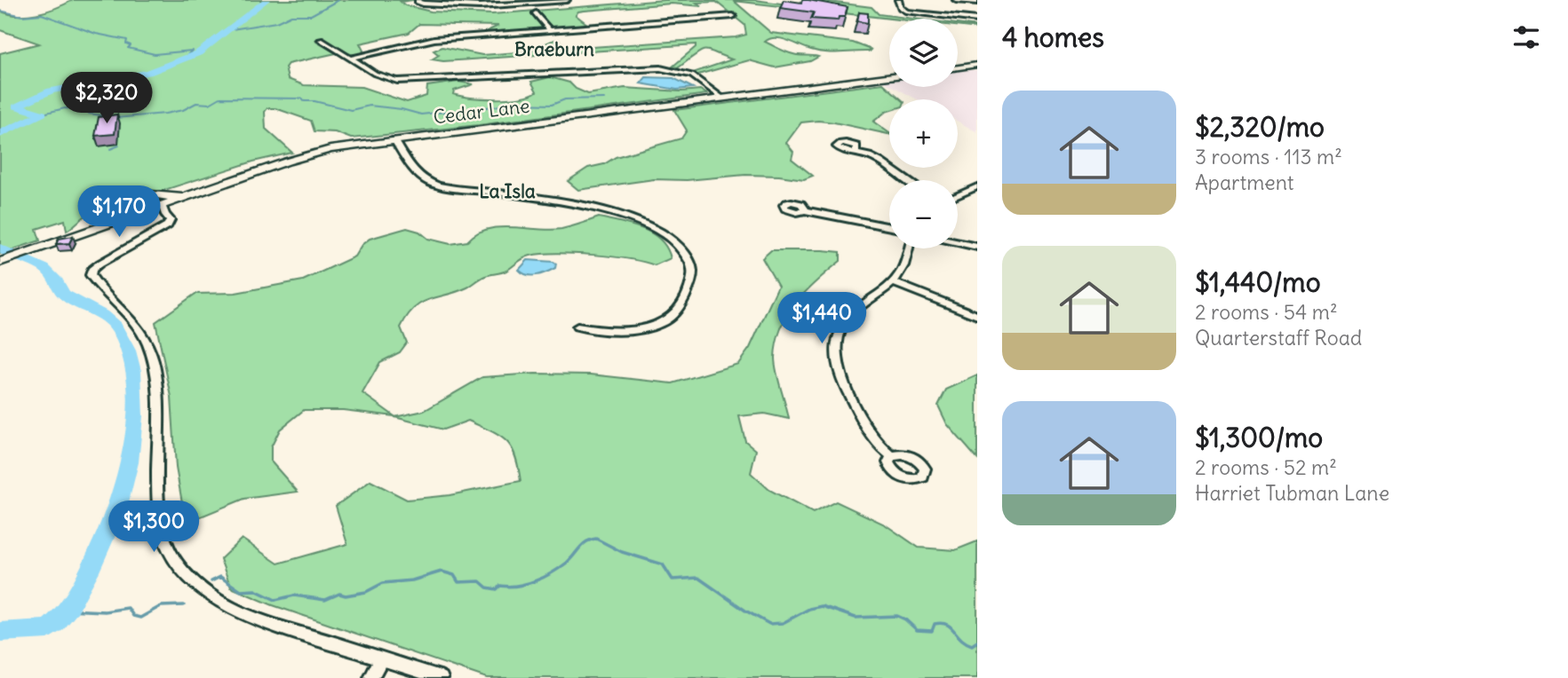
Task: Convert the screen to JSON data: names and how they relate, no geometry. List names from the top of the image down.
{
  "streets": {
    "main road": ["Cedar Lane"]
  },
  "districts": ["Braeburn", "La Isla"],
  "page": {
    "heading": "4 homes",
    "map_buttons": ["+", "−"],
    "price": [
      "$2,320",
      "$1,170",
      "$1,440",
      "$1,300"
    ],
    "list": [
      {
        "name": "$2,320/mo",
        "note": "3 rooms · 113 m² · Apartment"
      },
      {
        "name": "$1,440/mo",
        "note": "2 rooms · 54 m² · Quarterstaff Road"
      },
      {
        "name": "$1,300/mo",
        "note": "2 rooms · 52 m² · Harriet Tubman Lane"
      }
    ]
  }
}
